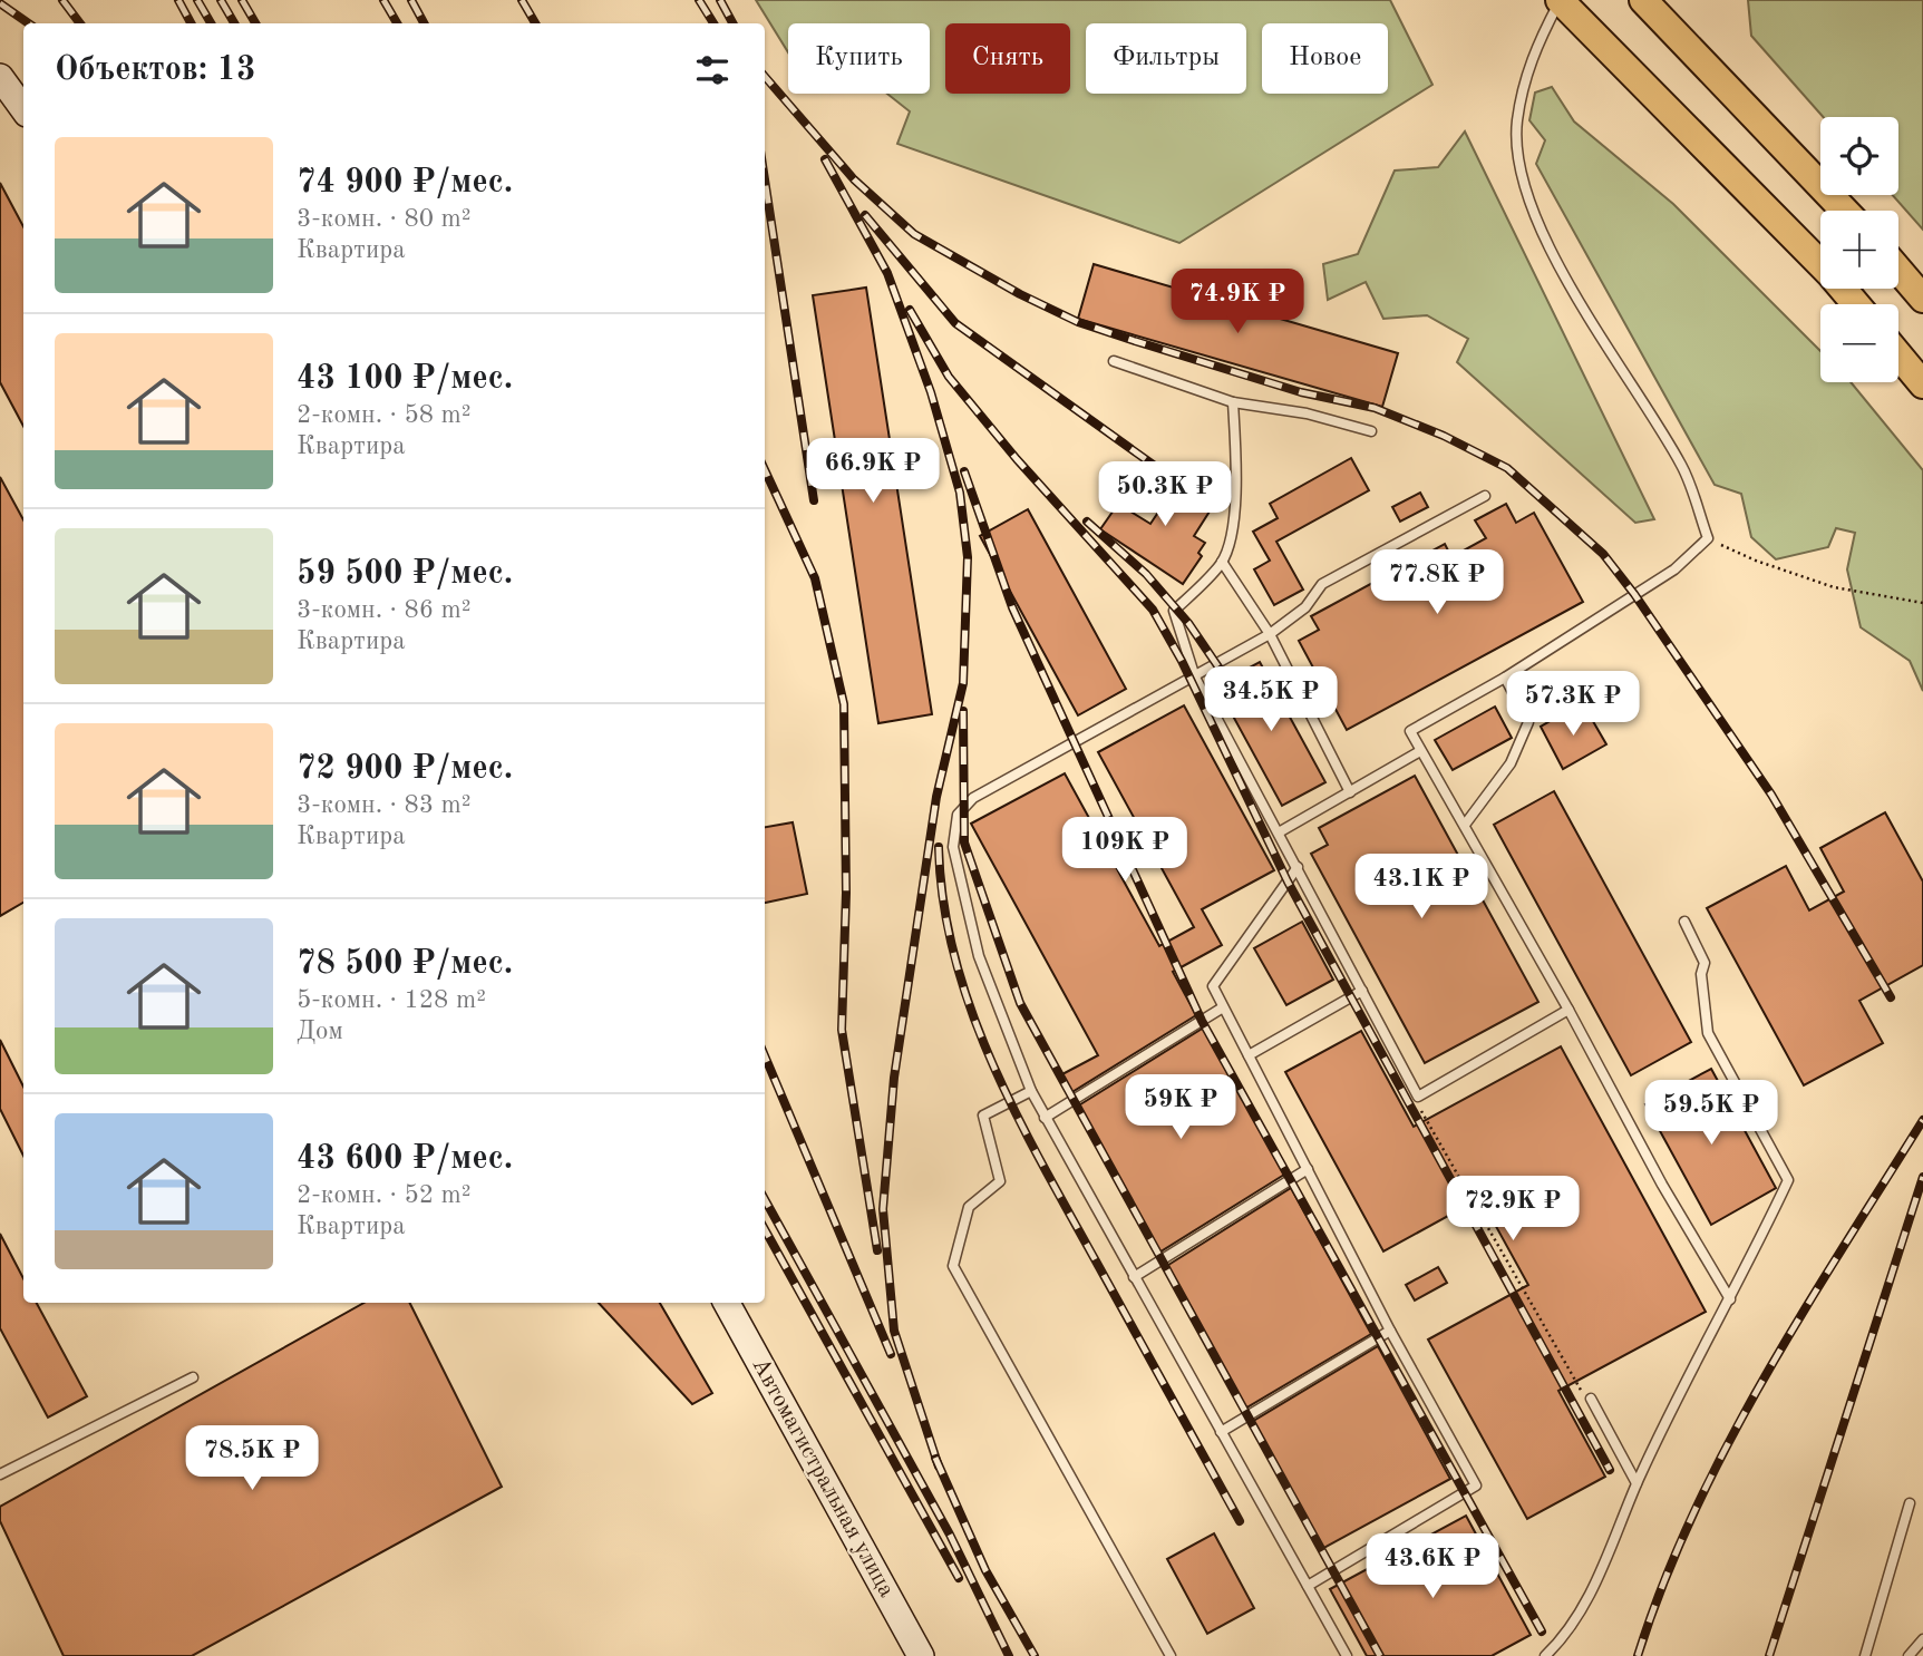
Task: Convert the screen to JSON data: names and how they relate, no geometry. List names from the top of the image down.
{
  "streets": {
    "main road": ["Автомагистральная улица"]
  },
  "page": {
    "chip": [
      "Купить",
      "Снять",
      "Фильтры",
      "Новое"
    ],
    "heading": "Объектов: 13",
    "map_buttons": ["+", "−"],
    "list": [
      {
        "name": "74 900 ₽/мес.",
        "note": "3-комн. · 80 m² · Квартира"
      },
      {
        "name": "43 100 ₽/мес.",
        "note": "2-комн. · 58 m² · Квартира"
      },
      {
        "name": "59 500 ₽/мес.",
        "note": "3-комн. · 86 m² · Квартира"
      },
      {
        "name": "72 900 ₽/мес.",
        "note": "3-комн. · 83 m² · Квартира"
      },
      {
        "name": "78 500 ₽/мес.",
        "note": "5-комн. · 128 m² · Дом"
      },
      {
        "name": "43 600 ₽/мес.",
        "note": "2-комн. · 52 m² · Квартира"
      }
    ],
    "price": [
      "74.9K ₽",
      "66.9K ₽",
      "50.3K ₽",
      "77.8K ₽",
      "34.5K ₽",
      "57.3K ₽",
      "109K ₽",
      "43.1K ₽",
      "59K ₽",
      "59.5K ₽",
      "72.9K ₽",
      "78.5K ₽",
      "43.6K ₽"
    ]
  }
}
